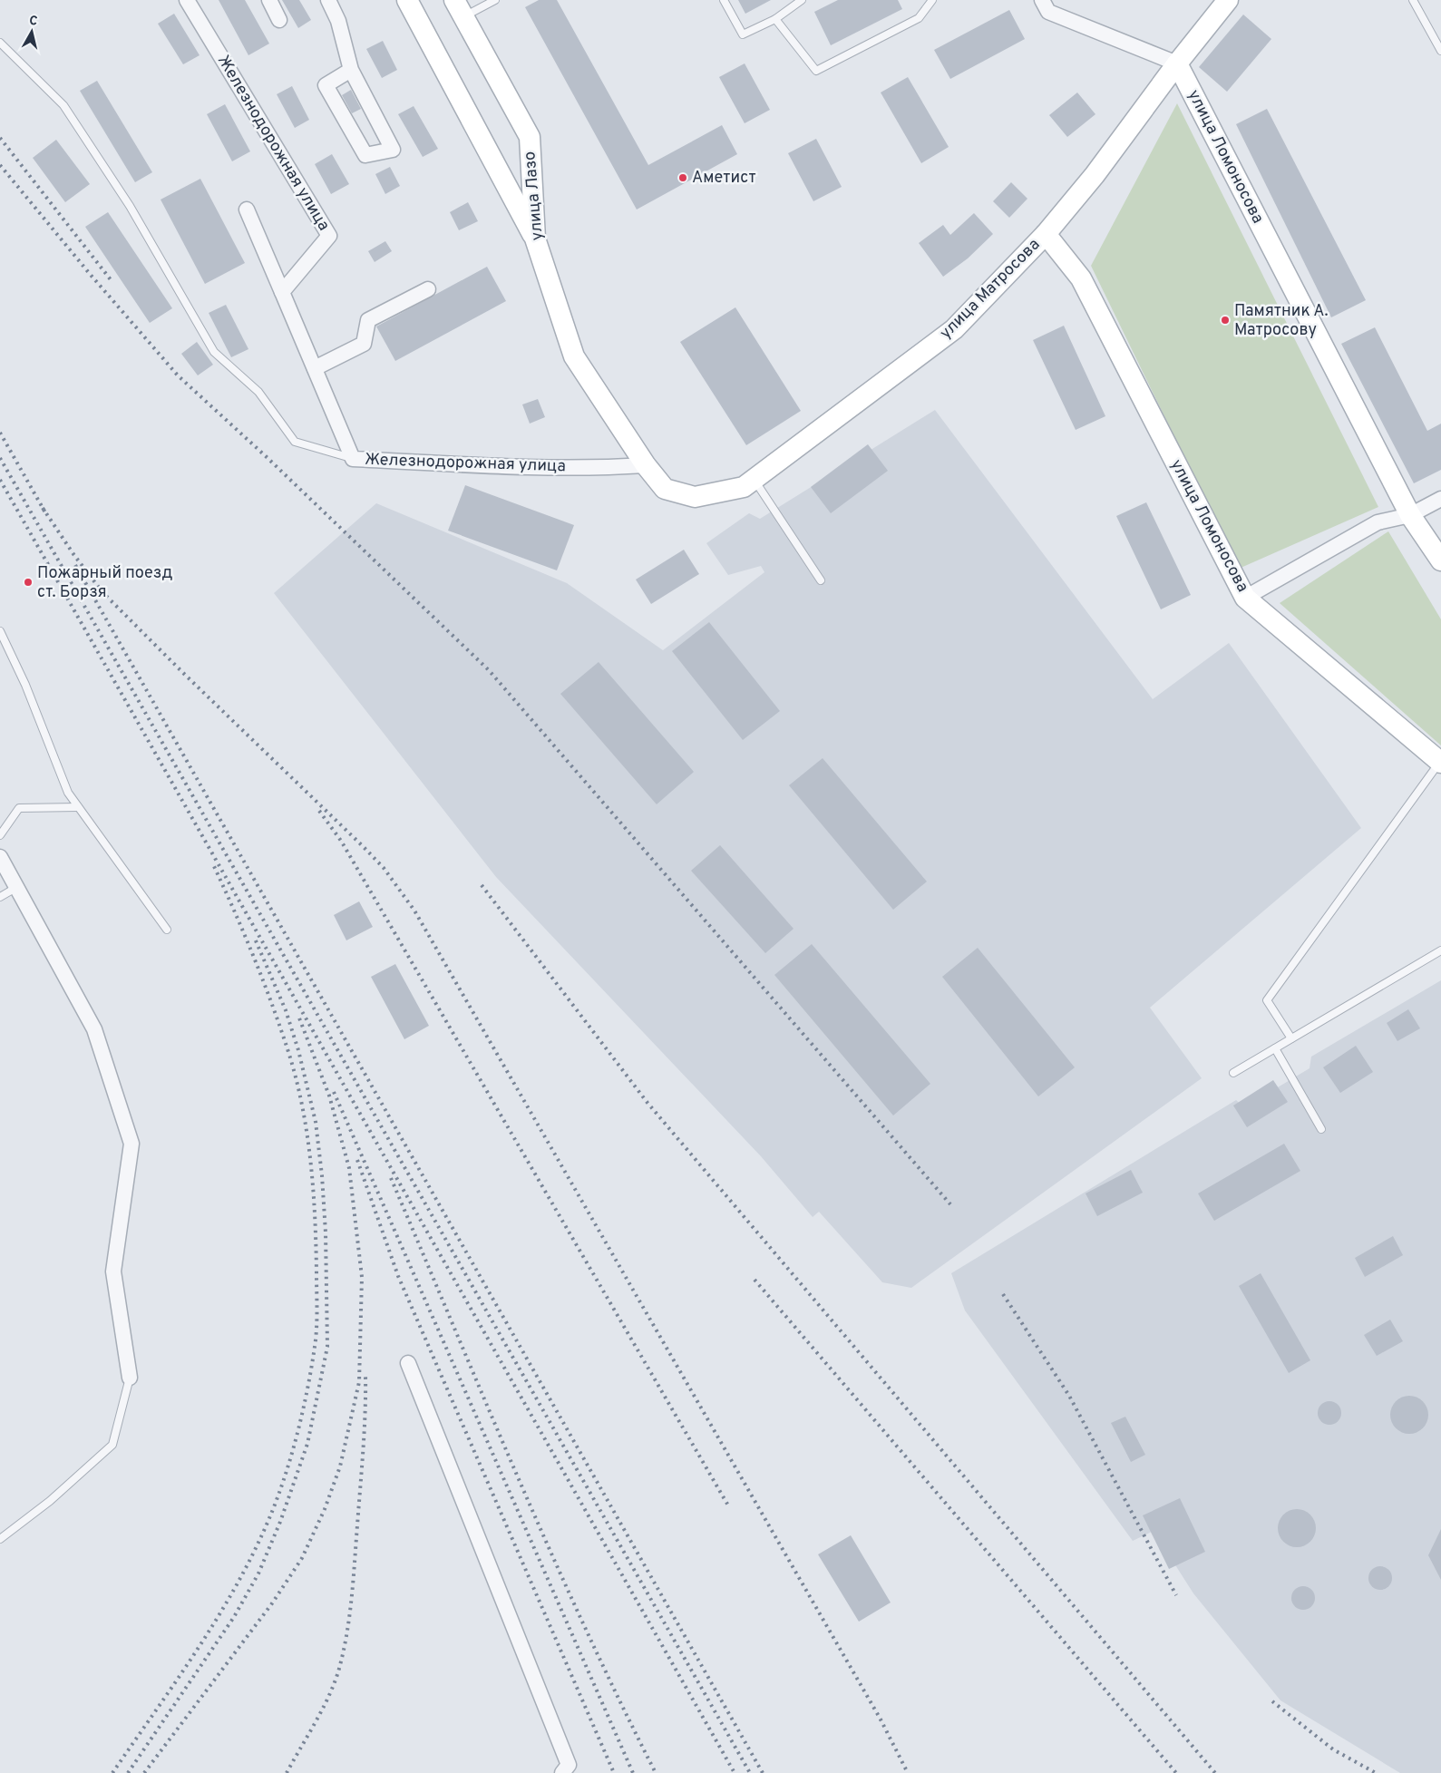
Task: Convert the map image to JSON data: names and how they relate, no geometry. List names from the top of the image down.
{
  "streets": {
    "street": [
      "Железнодорожная улица",
      "улица Ломоносова",
      "улица Лазо",
      "улица Матросова"
    ]
  },
  "crossings": [
    ["Железнодорожная улица", "улица Лазо"],
    ["Железнодорожная улица", "улица Матросова"],
    ["улица Ломоносова", "улица Матросова"],
    ["улица Лазо", "улица Матросова"]
  ],
  "places": ["Аметист", "Памятник А. Матросову", "Пожарный поезд ст. Борзя"],
  "north": "top"
}
